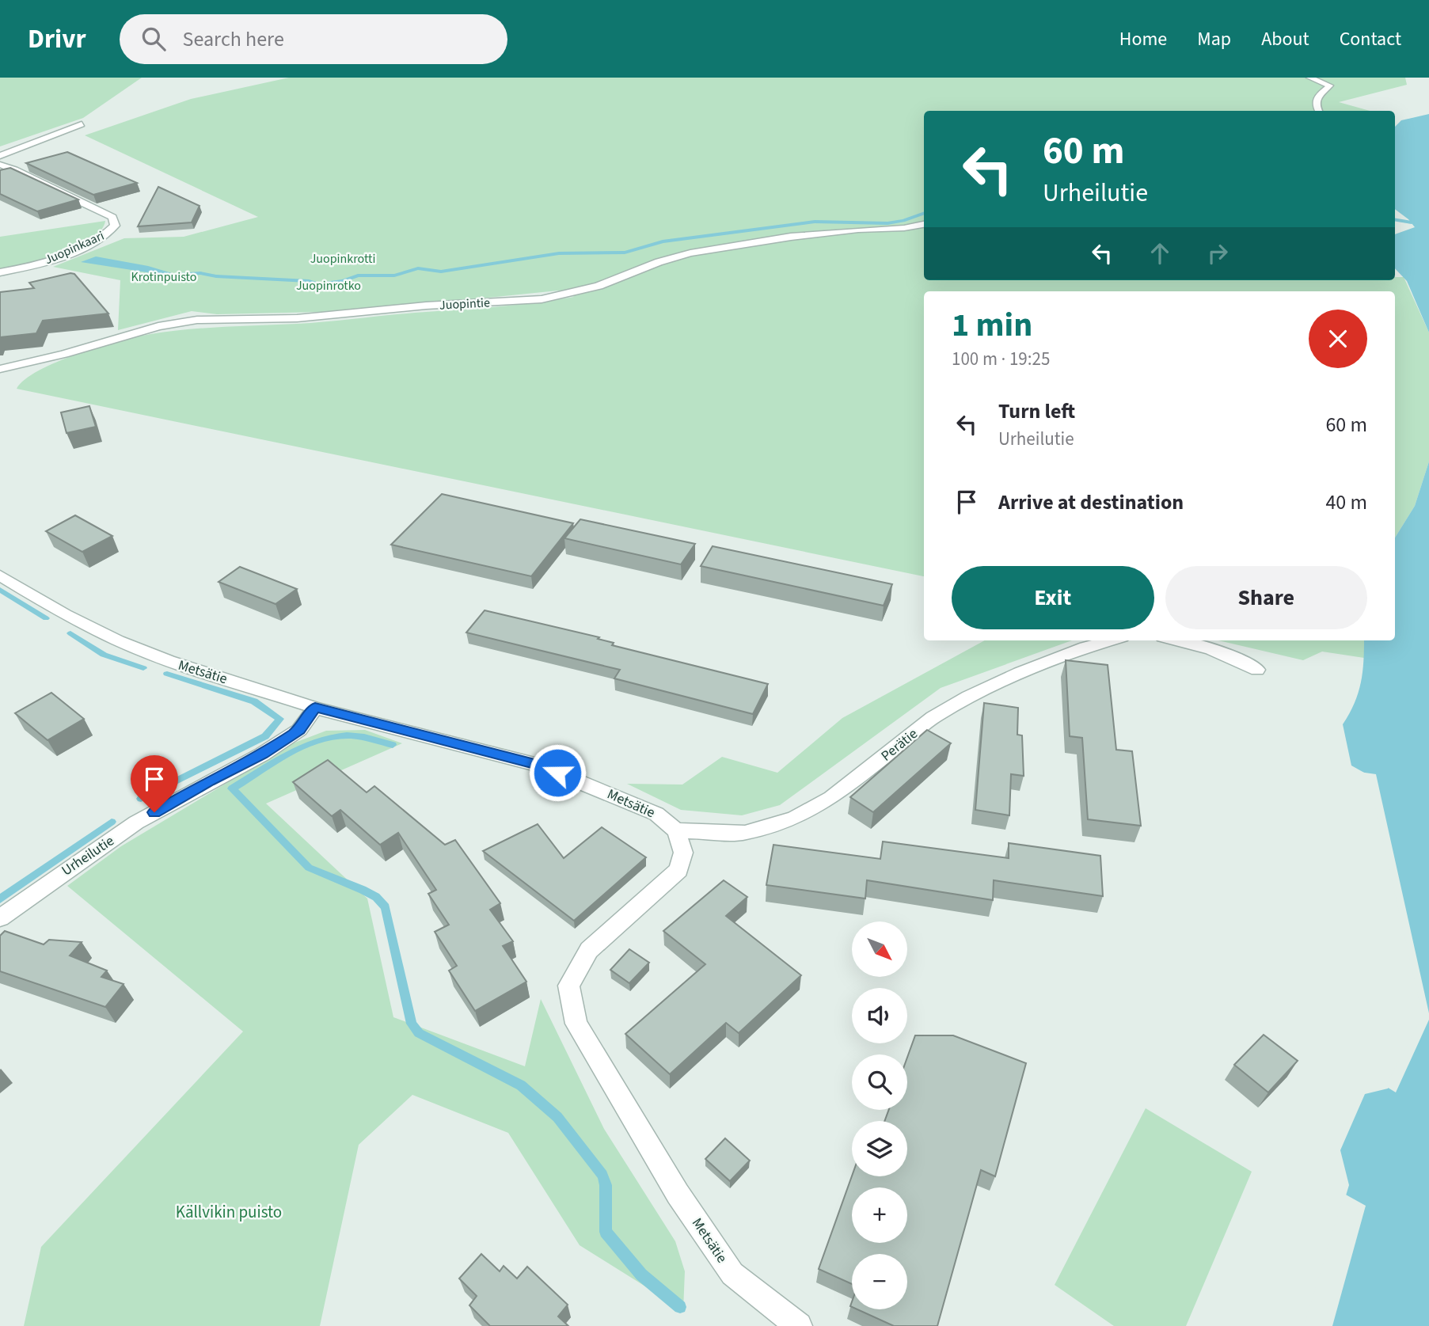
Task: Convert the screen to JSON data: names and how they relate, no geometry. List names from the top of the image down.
{
  "streets": {
    "street": [
      "Juopinkaari",
      "Juopintie",
      "Metsätie",
      "Perätie",
      "Urheilutie"
    ]
  },
  "crossings": [
    ["Metsätie", "Perätie"],
    ["Metsätie", "Urheilutie"]
  ],
  "parks": [
    "Juopinkrotti",
    "Krotinpuisto",
    "Juopinrotko",
    "Källvikin puisto"
  ],
  "north": "bottom right",
  "page": {
    "header": "Drivr",
    "search": "Search here",
    "nav": [
      "Home",
      "Map",
      "About",
      "Contact"
    ],
    "turn": ["60 m", "Urheilutie"],
    "heading": ["1 min", "100 m · 19:25"],
    "list": [
      {
        "name": "Turn left",
        "note": "Urheilutie",
        "value": "60 m"
      },
      {
        "name": "Arrive at destination",
        "value": "40 m"
      }
    ],
    "buttons": ["Exit", "Share"],
    "map_buttons": ["+", "−"]
  }
}
